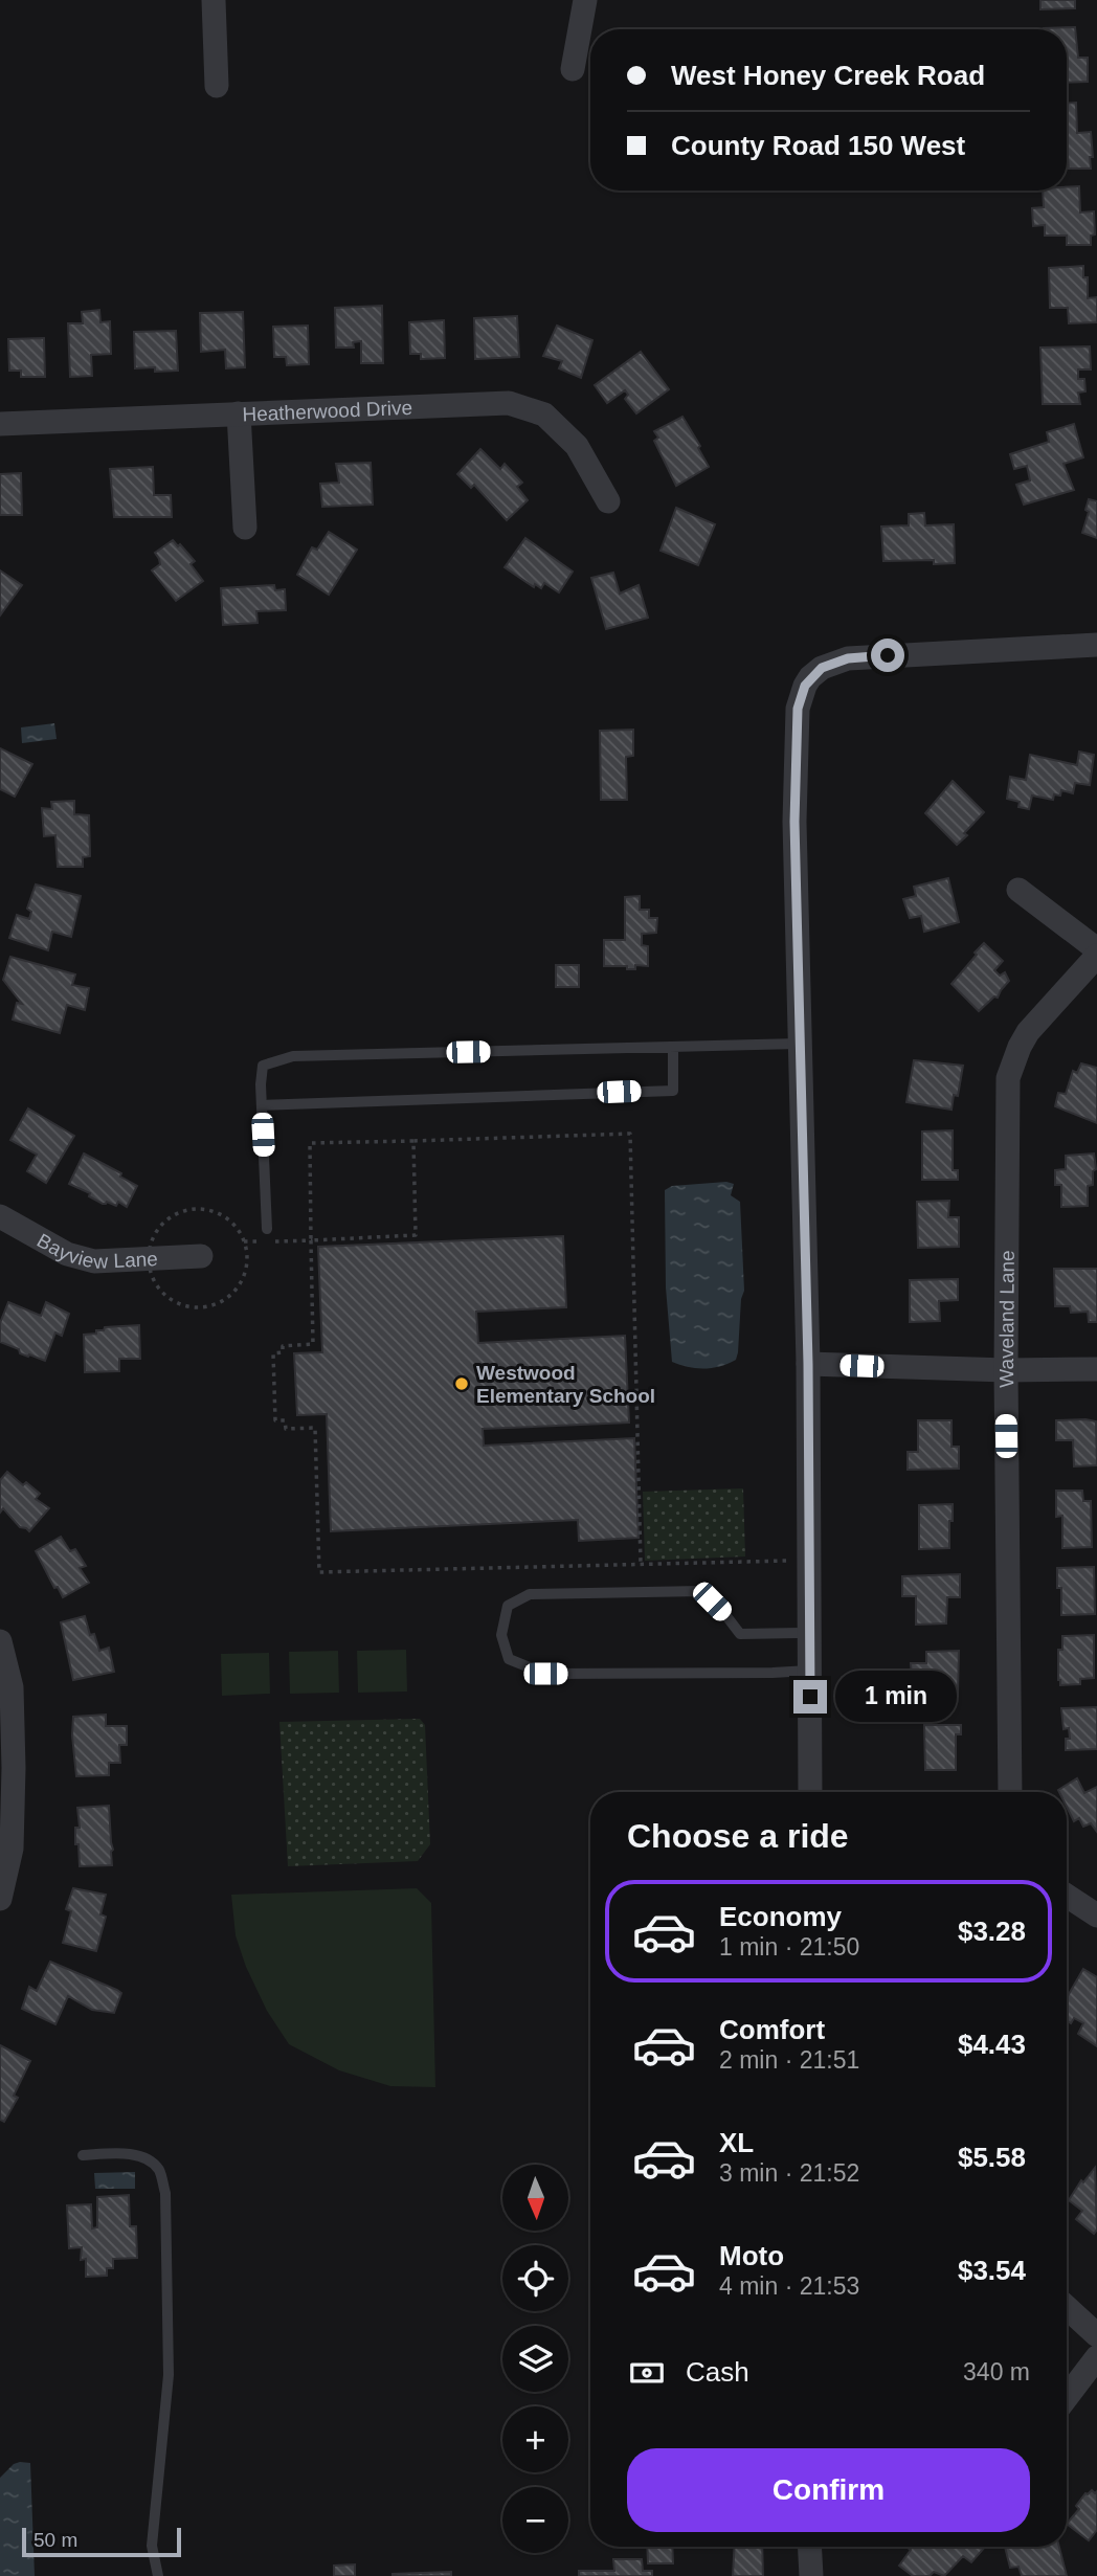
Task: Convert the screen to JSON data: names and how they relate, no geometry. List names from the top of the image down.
{
  "streets": {
    "street": ["Heatherwood Drive", "Bayview Lane", "Waveland Lane"]
  },
  "places": ["Westwood Elementary School"],
  "scale_bar": "50 m",
  "north": "bottom",
  "page": {
    "banner": ["West Honey Creek Road", "County Road 150 West"],
    "bubble": "1 min",
    "heading": "Choose a ride",
    "list": [
      {
        "name": "Economy",
        "note": "1 min · 21:50",
        "value": "$3.28"
      },
      {
        "name": "Comfort",
        "note": "2 min · 21:51",
        "value": "$4.43"
      },
      {
        "name": "XL",
        "note": "3 min · 21:52",
        "value": "$5.58"
      },
      {
        "name": "Moto",
        "note": "4 min · 21:53",
        "value": "$3.54"
      }
    ],
    "map_buttons": ["+", "−"],
    "pay": ["Cash", "340 m"],
    "buttons": "Confirm",
    "scale": "50 m"
  }
}
